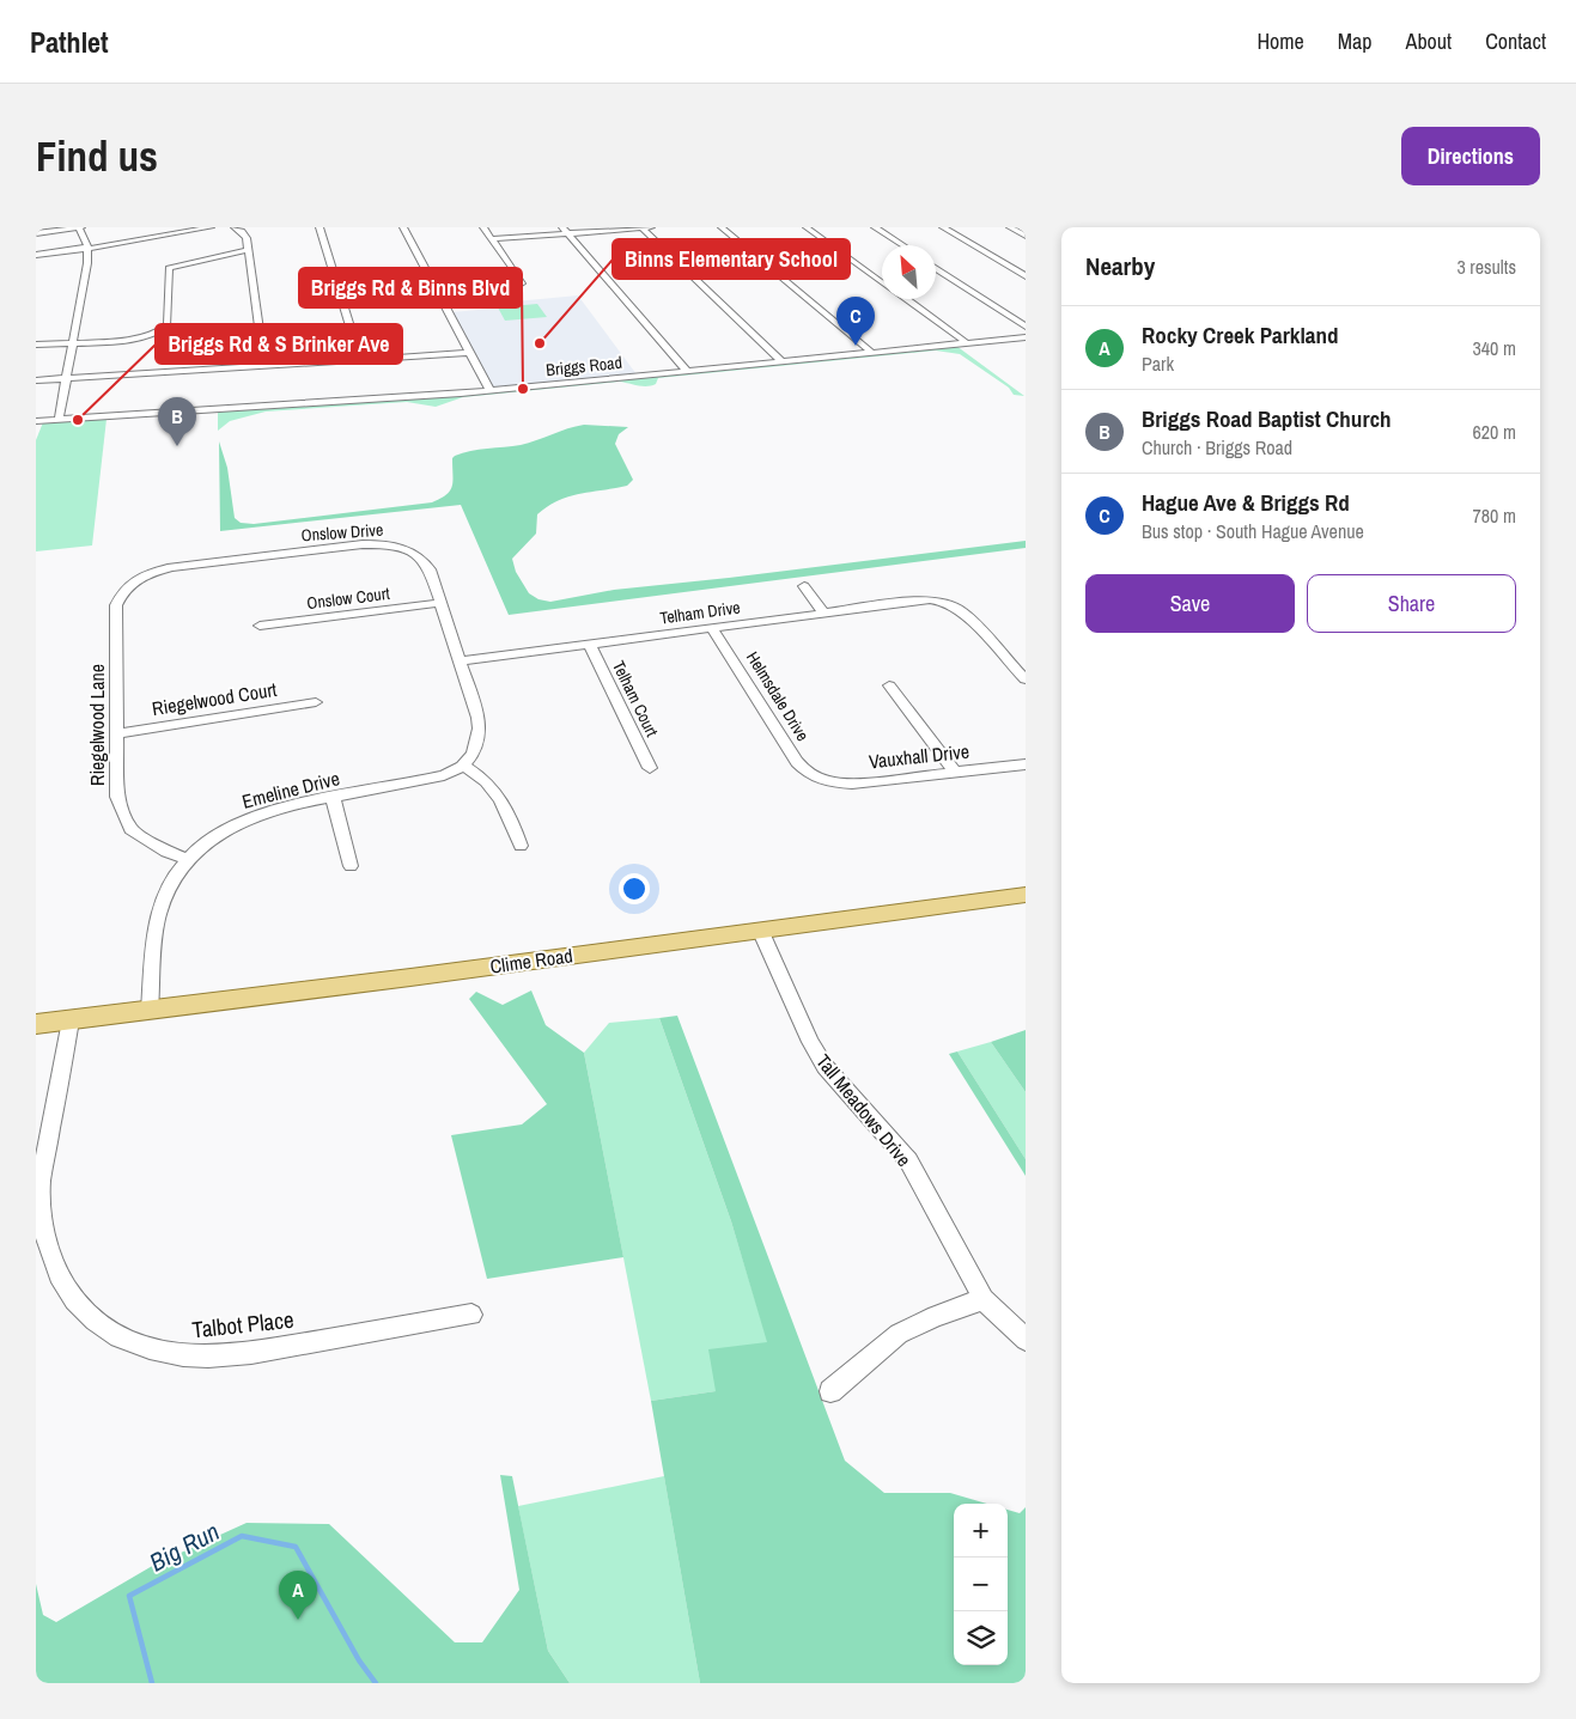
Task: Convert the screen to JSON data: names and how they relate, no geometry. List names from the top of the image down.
{
  "streets": {
    "main road": ["Clime Road"],
    "street": [
      "Briggs Road",
      "Onslow Drive",
      "Onslow Court",
      "Telham Drive",
      "Helmsdale Drive",
      "Riegelwood Court",
      "Telham Court",
      "Riegelwood Lane",
      "Vauxhall Drive",
      "Emeline Drive",
      "Tall Meadows Drive",
      "Talbot Place"
    ]
  },
  "crossings": [
    ["Onslow Drive", "Onslow Court"],
    ["Onslow Drive", "Telham Drive"],
    ["Onslow Drive", "Riegelwood Lane"],
    ["Onslow Drive", "Emeline Drive"],
    ["Telham Drive", "Helmsdale Drive"],
    ["Telham Drive", "Telham Court"],
    ["Helmsdale Drive", "Vauxhall Drive"],
    ["Riegelwood Court", "Riegelwood Lane"],
    ["Riegelwood Lane", "Emeline Drive"],
    ["Emeline Drive", "Clime Road"],
    ["Clime Road", "Tall Meadows Drive"],
    ["Clime Road", "Talbot Place"]
  ],
  "water": ["Big Run"],
  "places": ["Binns Elementary School", "Briggs Rd & Binns Blvd", "Briggs Rd & S Brinker Ave"],
  "north": "top left",
  "page": {
    "header": "Pathlet",
    "nav": [
      "Home",
      "Map",
      "About",
      "Contact"
    ],
    "buttons": [
      "Directions",
      ["Save", "Share"]
    ],
    "title": "Find us",
    "heading": ["Nearby", "3 results"],
    "pins": ["C", "B", "A"],
    "list": [
      {
        "mark": "A",
        "name": "Rocky Creek Parkland",
        "note": "Park",
        "value": "340 m"
      },
      {
        "mark": "B",
        "name": "Briggs Road Baptist Church",
        "note": "Church · Briggs Road",
        "value": "620 m"
      },
      {
        "mark": "C",
        "name": "Hague Ave & Briggs Rd",
        "note": "Bus stop · South Hague Avenue",
        "value": "780 m"
      }
    ],
    "map_buttons": ["+", "−"]
  }
}
